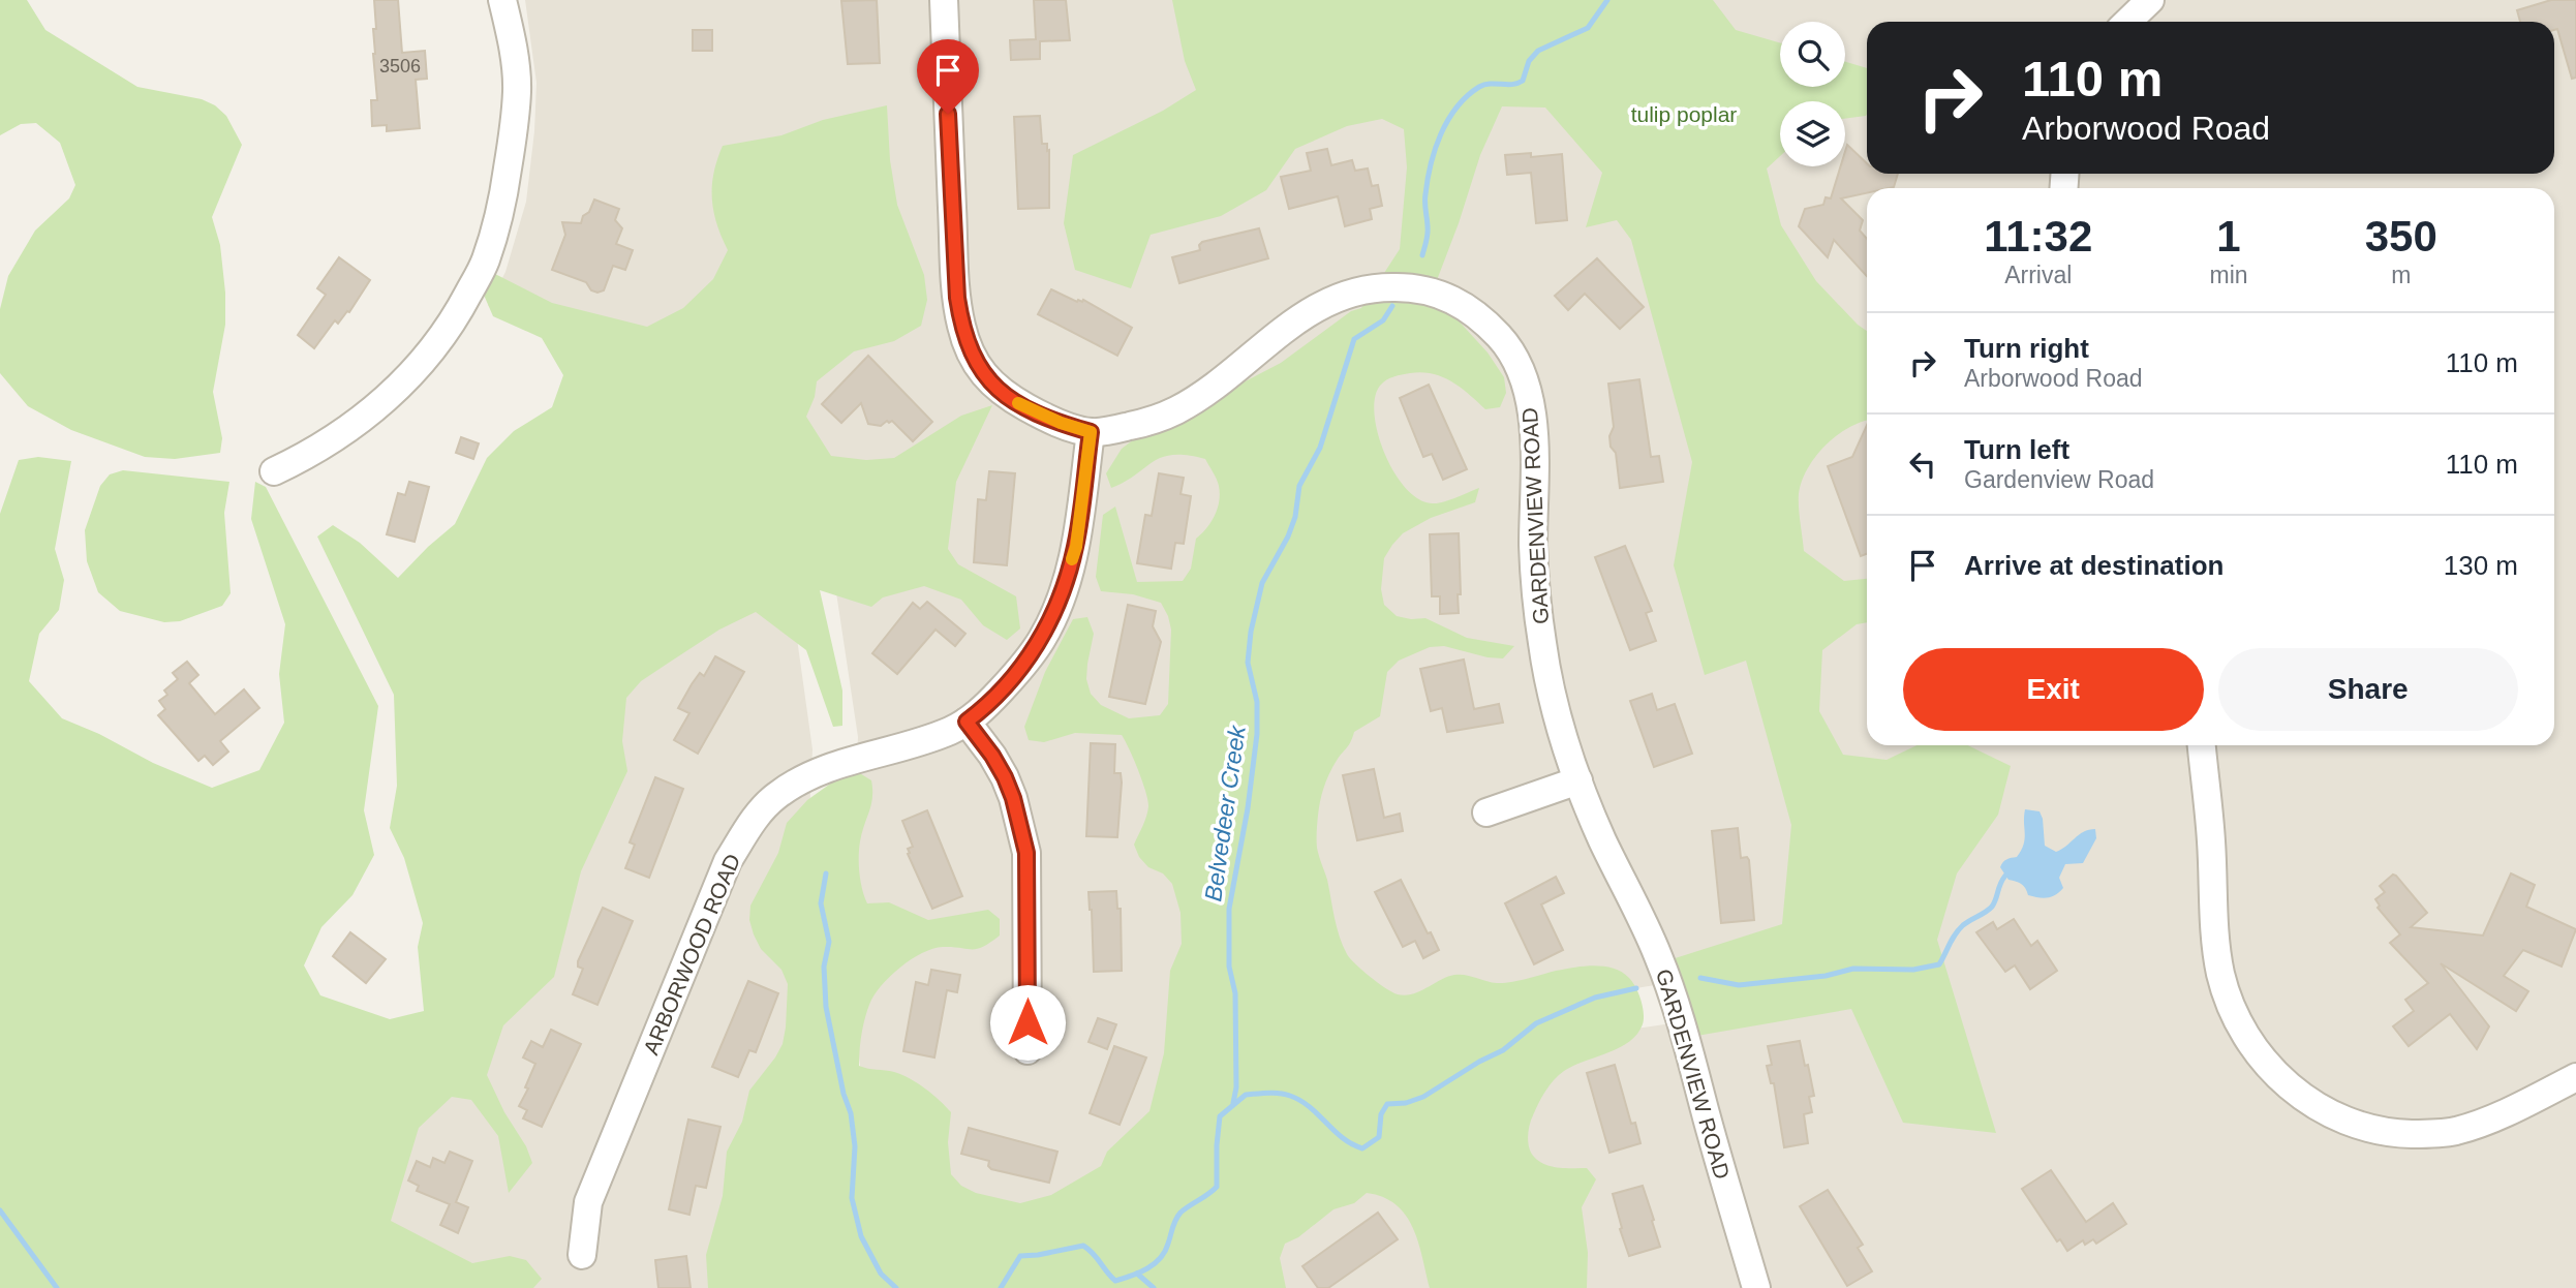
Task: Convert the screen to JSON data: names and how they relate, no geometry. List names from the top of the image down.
{
  "streets": {
    "street": ["GARDENVIEW ROAD", "ARBORWOOD ROAD"]
  },
  "crossings": [
    ["GARDENVIEW ROAD", "ARBORWOOD ROAD"]
  ],
  "water": ["Belvedeer Creek"],
  "parks": ["tulip poplar"],
  "house_numbers": ["3506"],
  "page": {
    "turn": ["110 m", "Arborwood Road"],
    "eta": [
      "11:32",
      "Arrival",
      "1",
      "min",
      "350",
      "m"
    ],
    "list": [
      {
        "name": "Turn right",
        "note": "Arborwood Road",
        "value": "110 m"
      },
      {
        "name": "Turn left",
        "note": "Gardenview Road",
        "value": "110 m"
      },
      {
        "name": "Arrive at destination",
        "value": "130 m"
      }
    ],
    "buttons": ["Exit", "Share"]
  }
}
